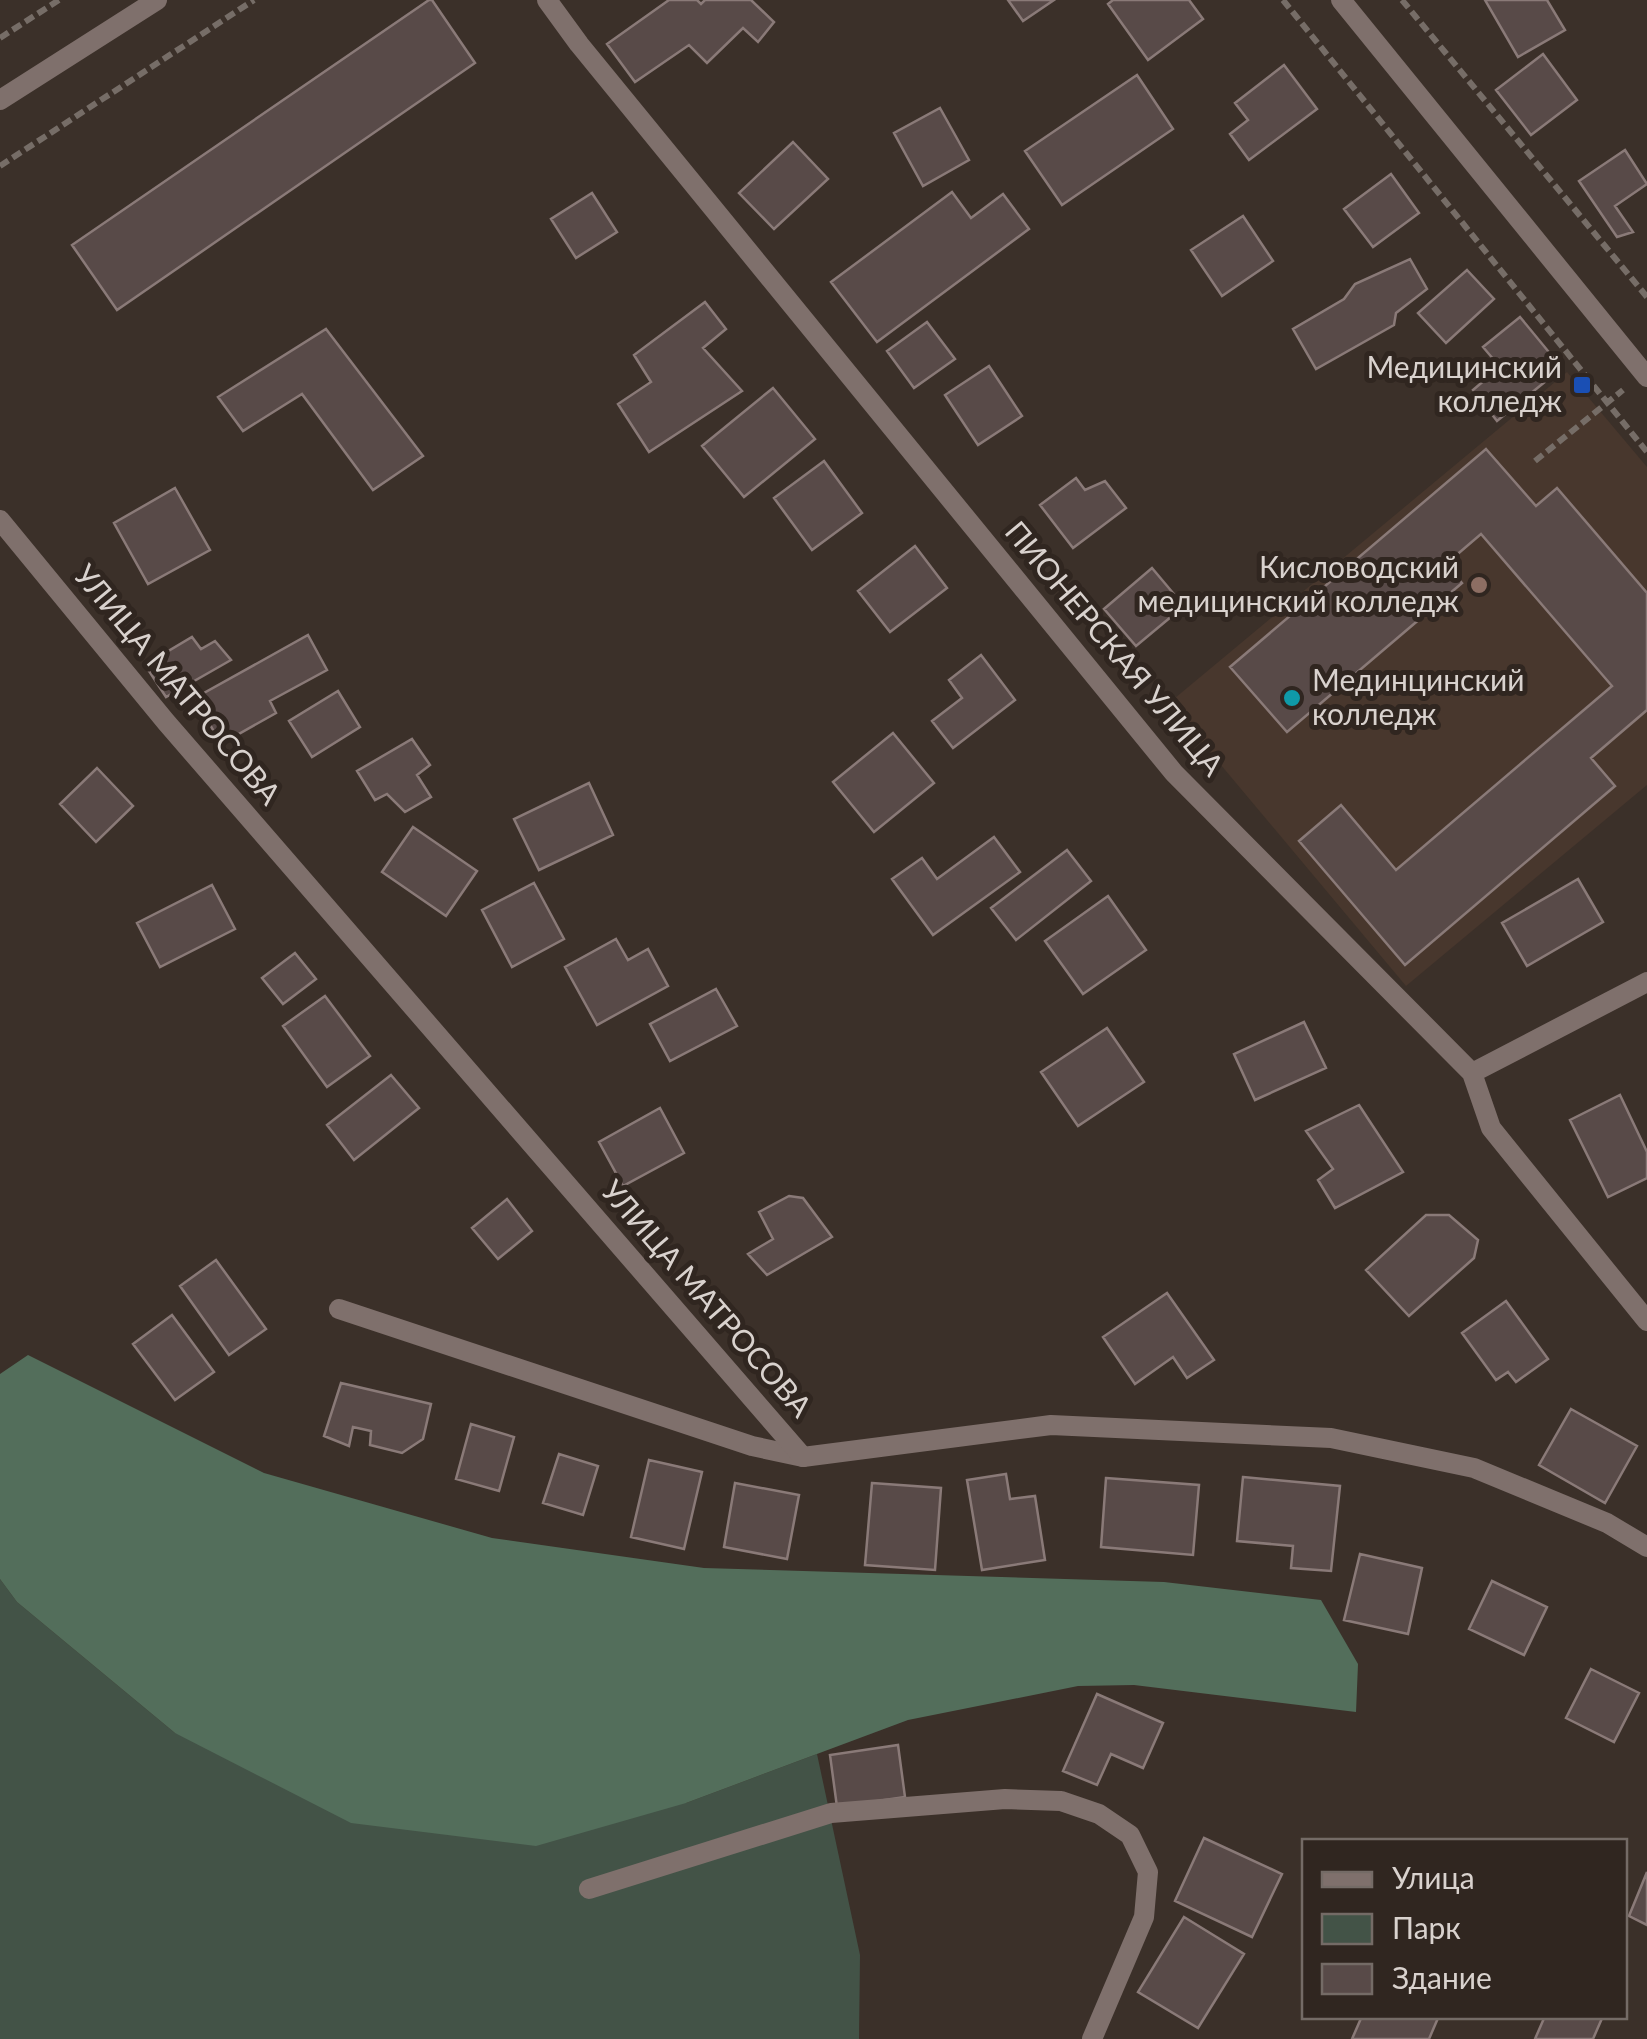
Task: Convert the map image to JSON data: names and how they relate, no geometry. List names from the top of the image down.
{
  "streets": {
    "street": ["ПИОНЕРСКАЯ УЛИЦА", "УЛИЦА МАТРОСОВА"]
  },
  "places": {
    "transit": ["Медицинский колледж"],
    "other": ["Кисловодский медицинский колледж", "Мединцинский колледж"]
  },
  "legend": ["Улица", "Парк", "Здание"]
}
